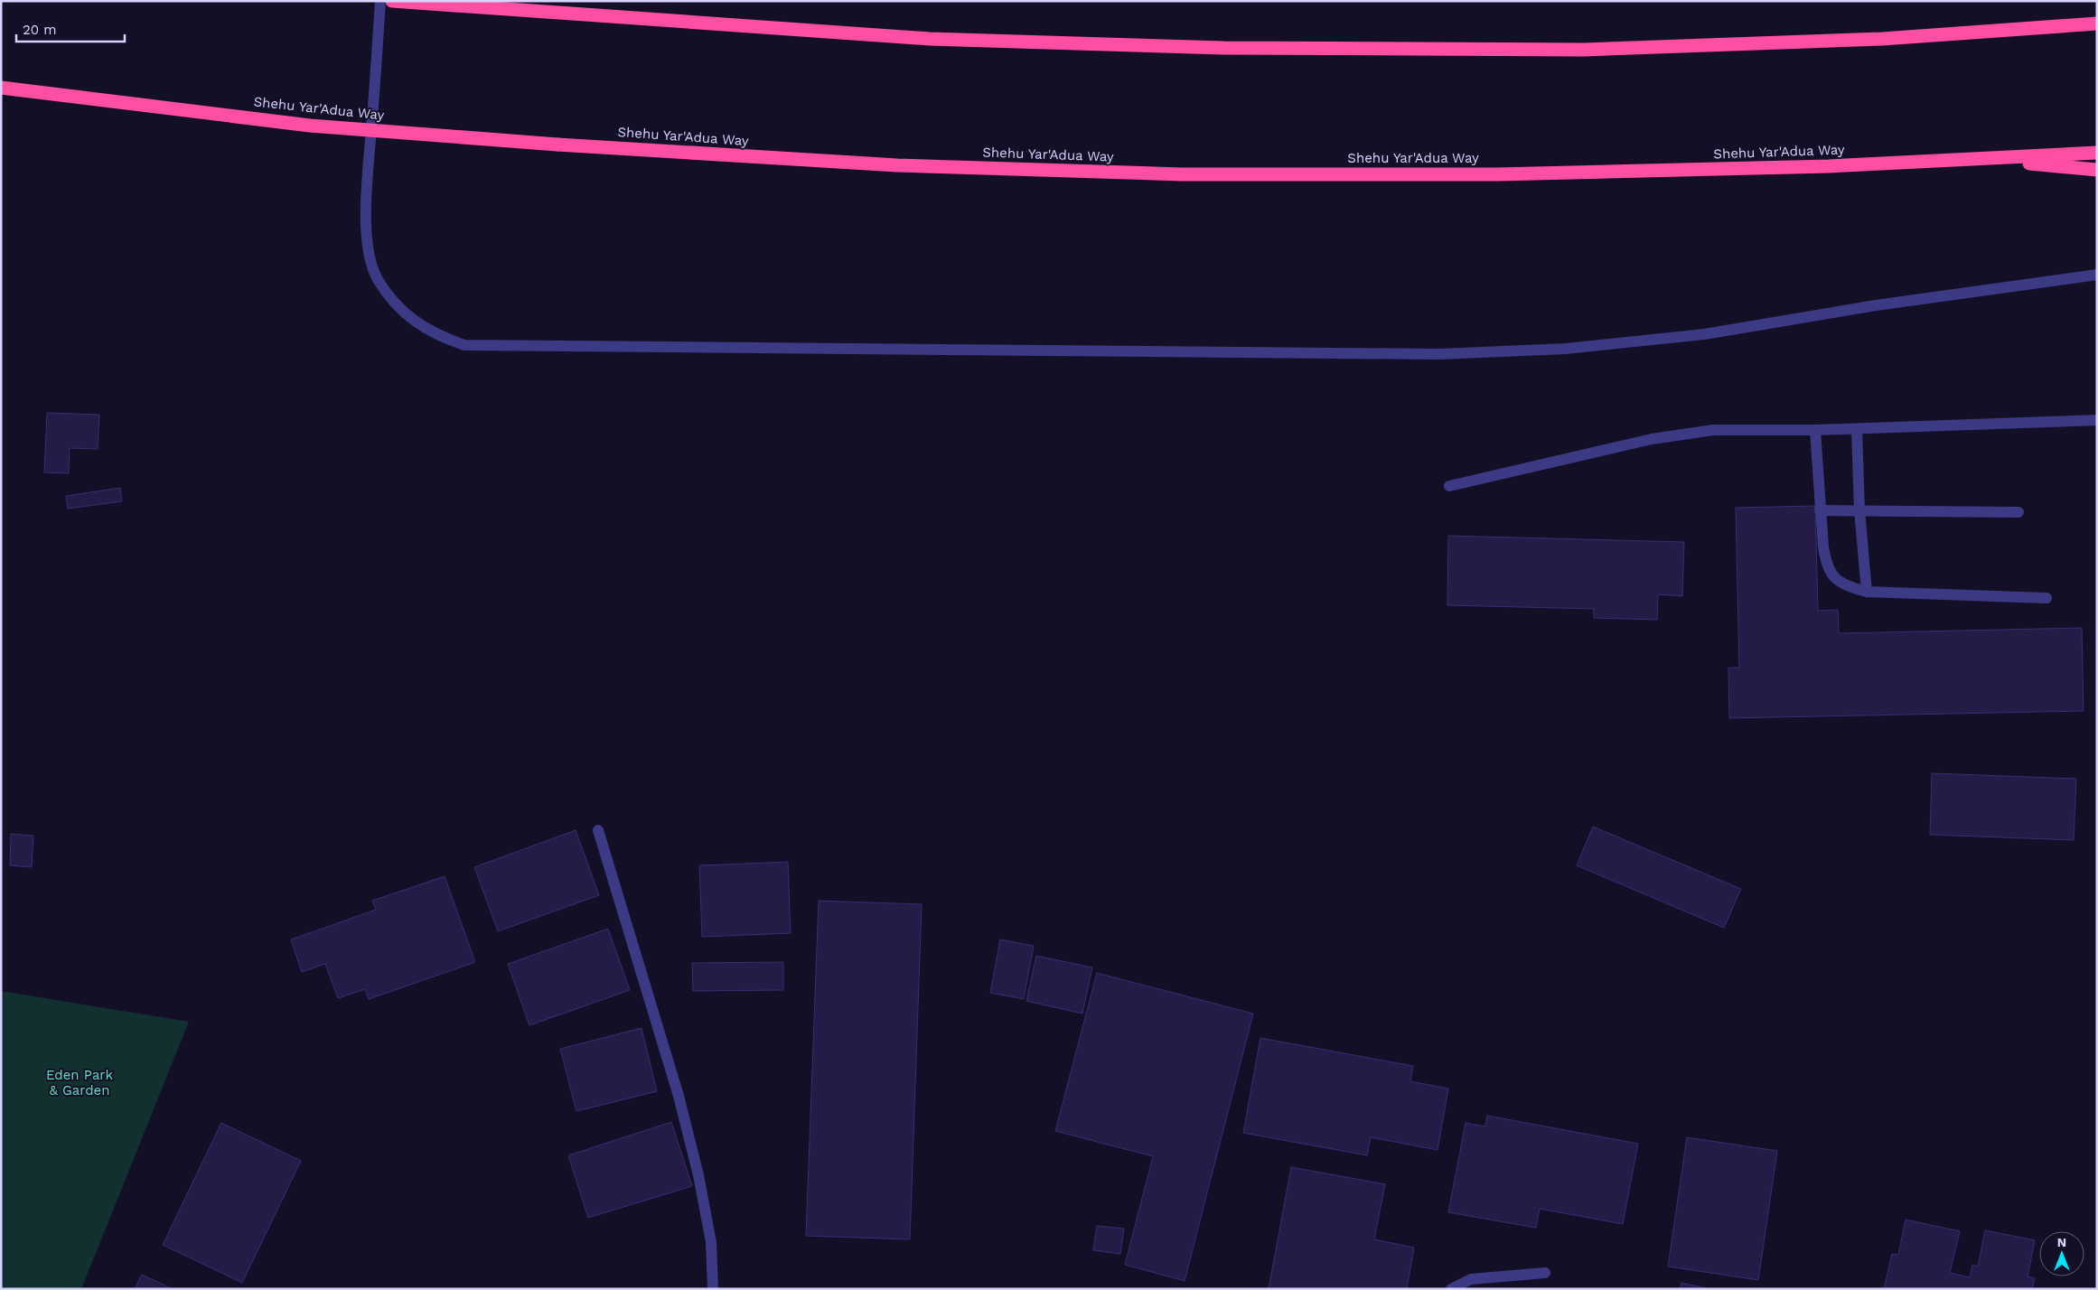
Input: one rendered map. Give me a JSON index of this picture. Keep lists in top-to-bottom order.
{
  "streets": {
    "highway": ["Shehu Yar'Adua Way"]
  },
  "parks": ["Eden Park & Garden"],
  "scale_bar": "20 m",
  "north": "top"
}
